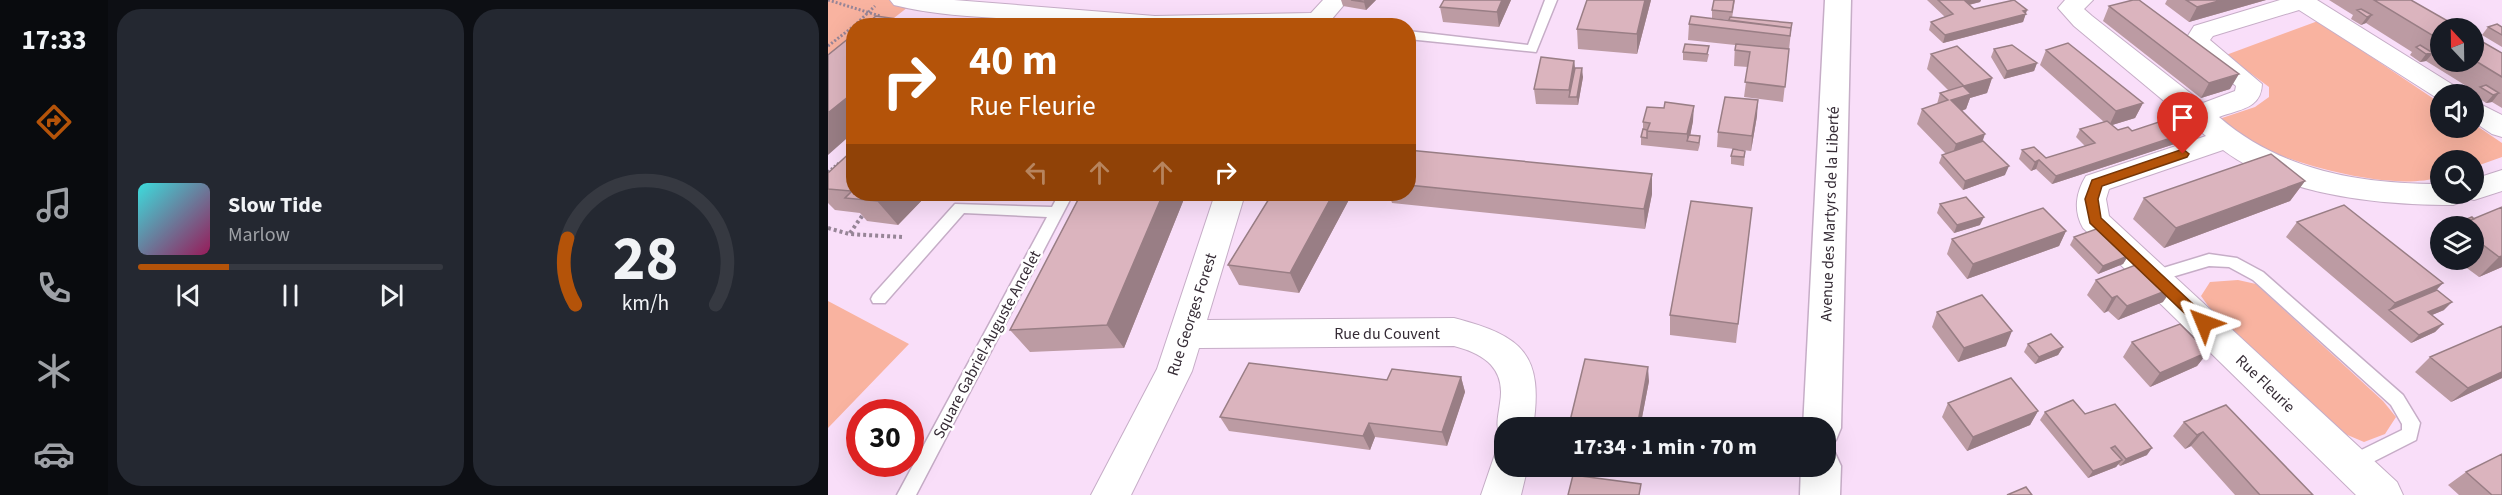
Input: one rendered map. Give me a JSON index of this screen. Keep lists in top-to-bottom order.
{
  "streets": {
    "street": [
      "Avenue des Martyrs de la Liberté",
      "Rue Georges Forest",
      "Rue du Couvent",
      "Rue Fleurie"
    ],
    "lane": ["Square Gabriel-Auguste Ancelet"]
  },
  "crossings": [
    ["Rue Georges Forest", "Rue du Couvent"]
  ],
  "north": "top",
  "page": {
    "tabs": "17:33",
    "turn": ["40 m", "Rue Fleurie"],
    "song": ["Slow Tide", "Marlow"],
    "limit": "30",
    "trip": "17:34 · 1 min · 70 m",
    "gauge": ["28", "km/h"]
  }
}
